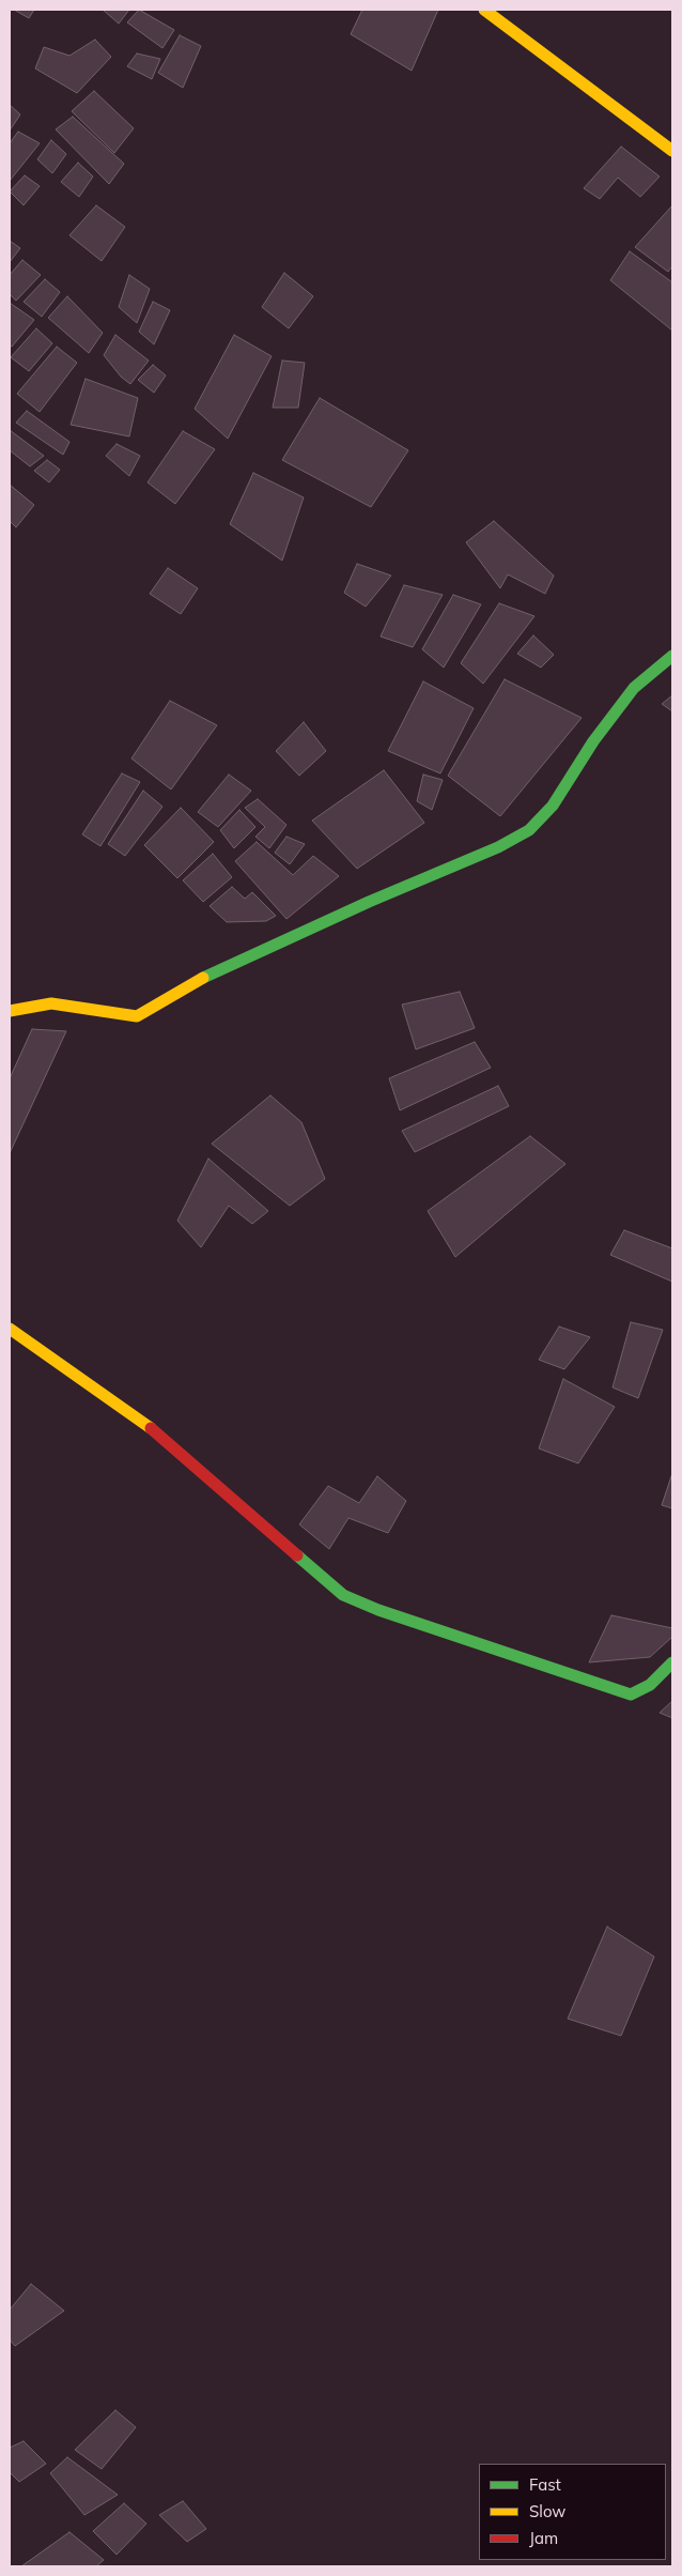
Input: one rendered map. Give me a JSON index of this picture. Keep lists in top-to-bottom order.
{
  "legend": ["Fast", "Slow", "Jam"]
}
